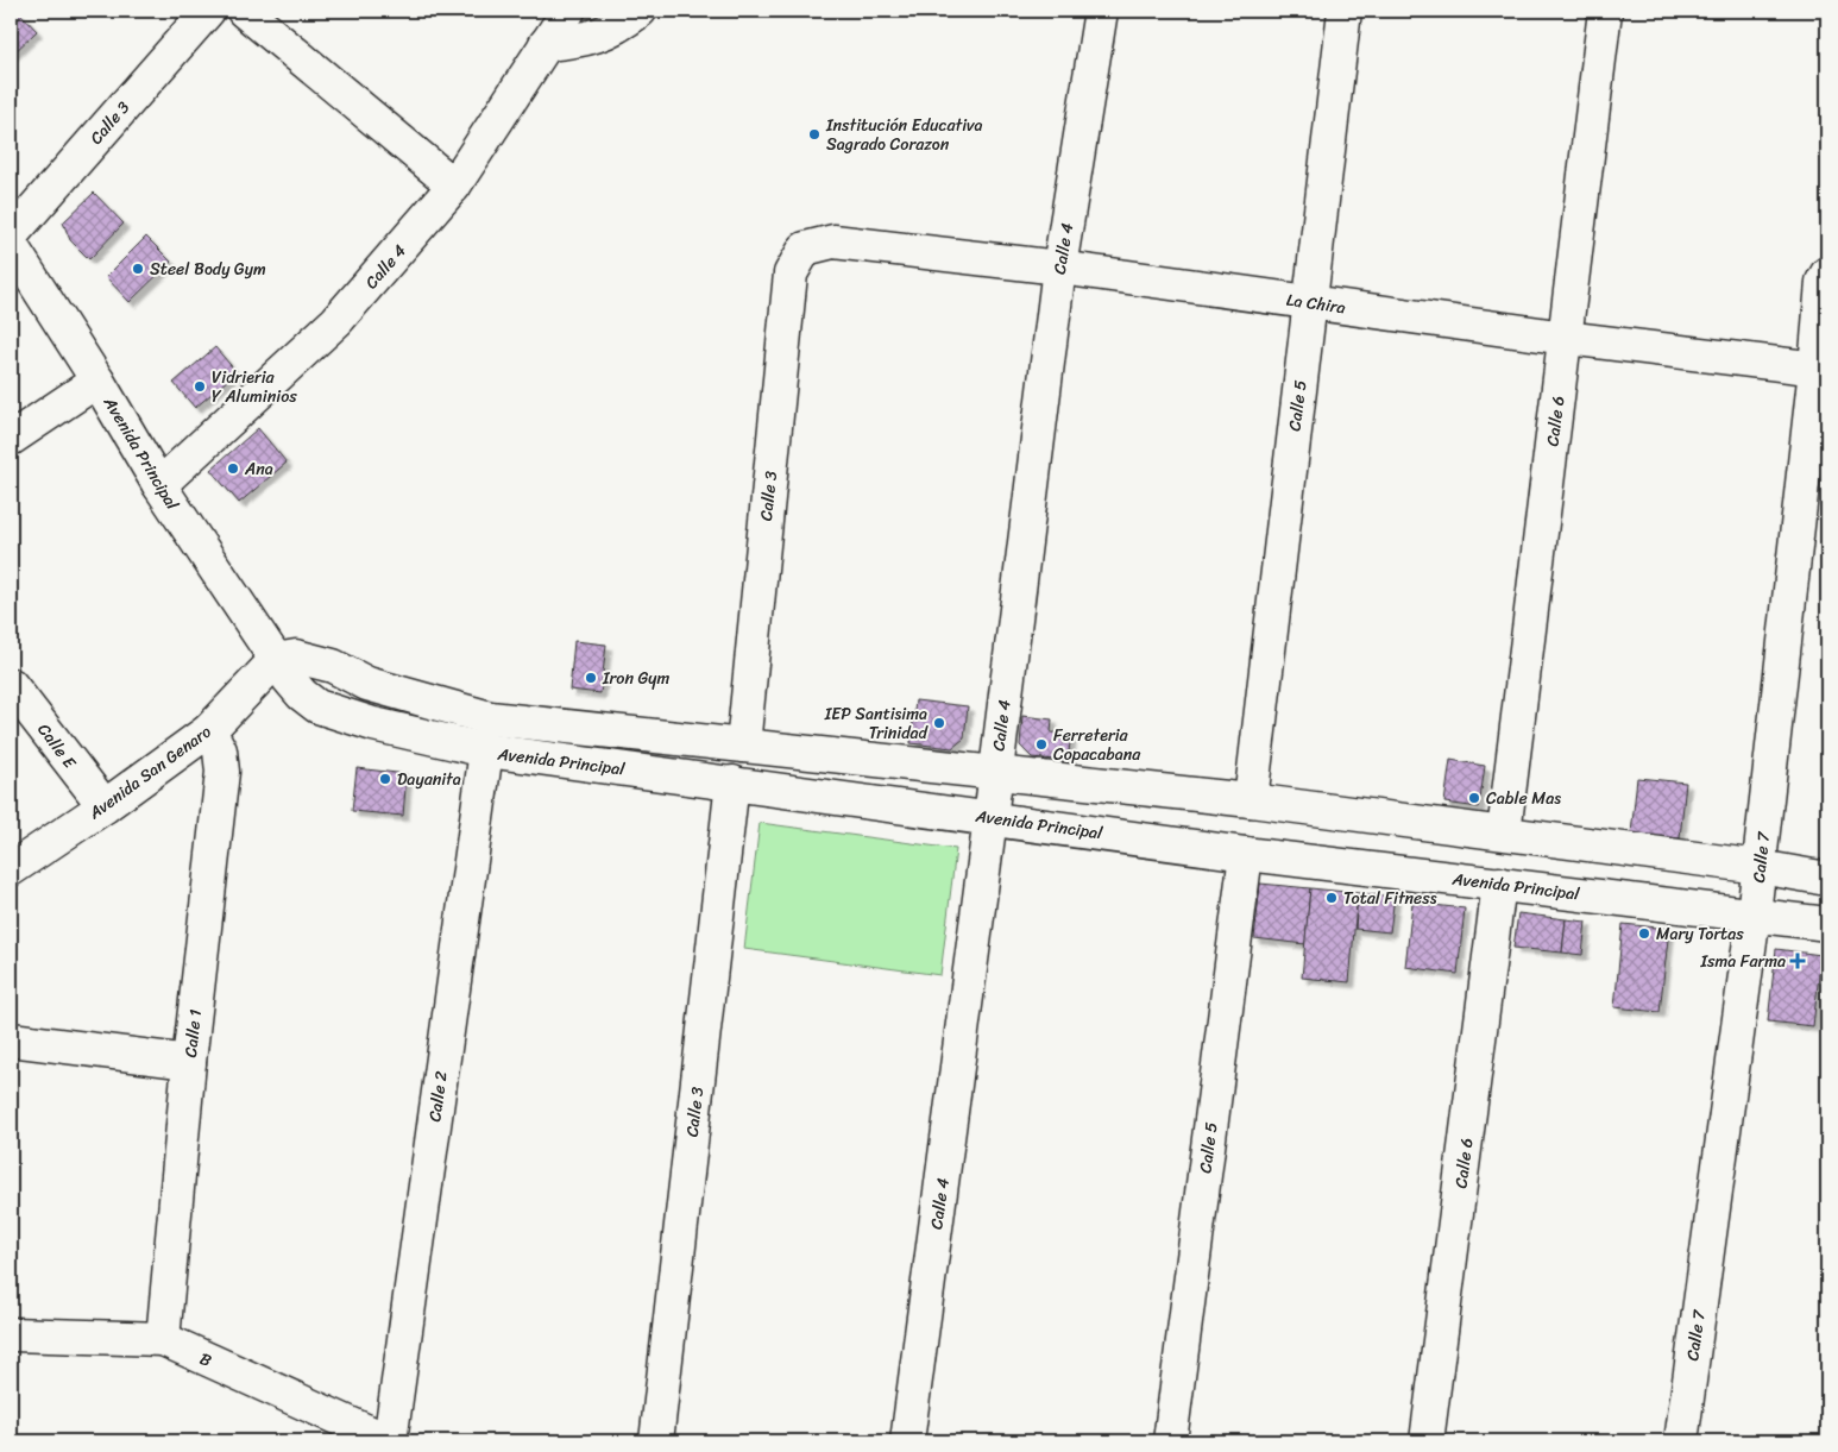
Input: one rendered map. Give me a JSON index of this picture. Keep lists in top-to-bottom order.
{
  "streets": {
    "street": [
      "Calle 3",
      "Calle 4",
      "La Chira",
      "Calle 5",
      "Calle 6",
      "Avenida Principal",
      "Calle E",
      "Avenida San Genaro",
      "Calle 7",
      "Calle 1",
      "Calle 2",
      "B"
    ]
  },
  "crossings": [
    ["Calle 3", "La Chira"],
    ["Calle 3", "Avenida Principal"],
    ["Calle 4", "La Chira"],
    ["Calle 4", "Avenida Principal"],
    ["La Chira", "Calle 5"],
    ["La Chira", "Calle 6"],
    ["La Chira", "Calle 7"],
    ["Calle 5", "Avenida Principal"],
    ["Calle 6", "Avenida Principal"],
    ["Avenida Principal", "Avenida San Genaro"],
    ["Avenida Principal", "Calle 7"],
    ["Avenida Principal", "Calle 2"],
    ["Calle E", "Avenida San Genaro"],
    ["Avenida San Genaro", "Calle 1"],
    ["Calle 1", "B"],
    ["Calle 2", "B"]
  ],
  "places": {
    "other": [
      "Institución Educativa Sagrado Corazon",
      "Steel Body Gym",
      "Vidrieria Y Aluminios",
      "Ana",
      "Iron Gym",
      "IEP Santisima Trinidad",
      "Ferreteria Copacabana",
      "Dayanita",
      "Cable Mas",
      "Total Fitness",
      "Mary Tortas"
    ],
    "health": ["Isma Farma"]
  }
}
